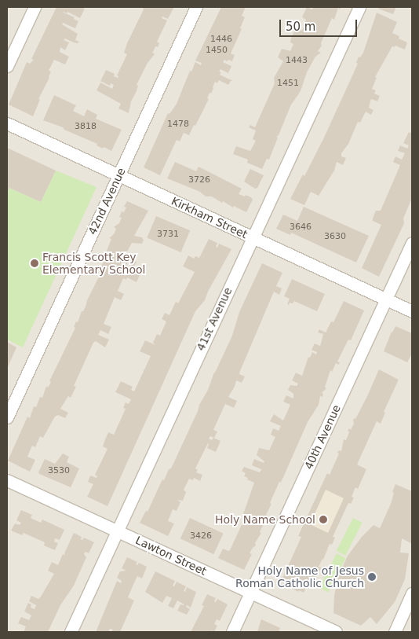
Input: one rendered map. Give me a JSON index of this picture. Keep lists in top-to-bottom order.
{
  "streets": {
    "street": [
      "42nd Avenue",
      "Kirkham Street",
      "41st Avenue",
      "40th Avenue",
      "Lawton Street"
    ]
  },
  "crossings": [
    ["42nd Avenue", "Kirkham Street"],
    ["Kirkham Street", "41st Avenue"],
    ["Kirkham Street", "40th Avenue"],
    ["41st Avenue", "Lawton Street"],
    ["40th Avenue", "Lawton Street"]
  ],
  "places": ["Francis Scott Key Elementary School", "Holy Name School", "Holy Name of Jesus Roman Catholic Church"],
  "house_numbers": [
    "1446",
    "1450",
    "1443",
    "1451",
    "1478",
    "3818",
    "3726",
    "3646",
    "3731",
    "3630",
    "3530",
    "3426"
  ],
  "scale_bar": "50 m"
}
